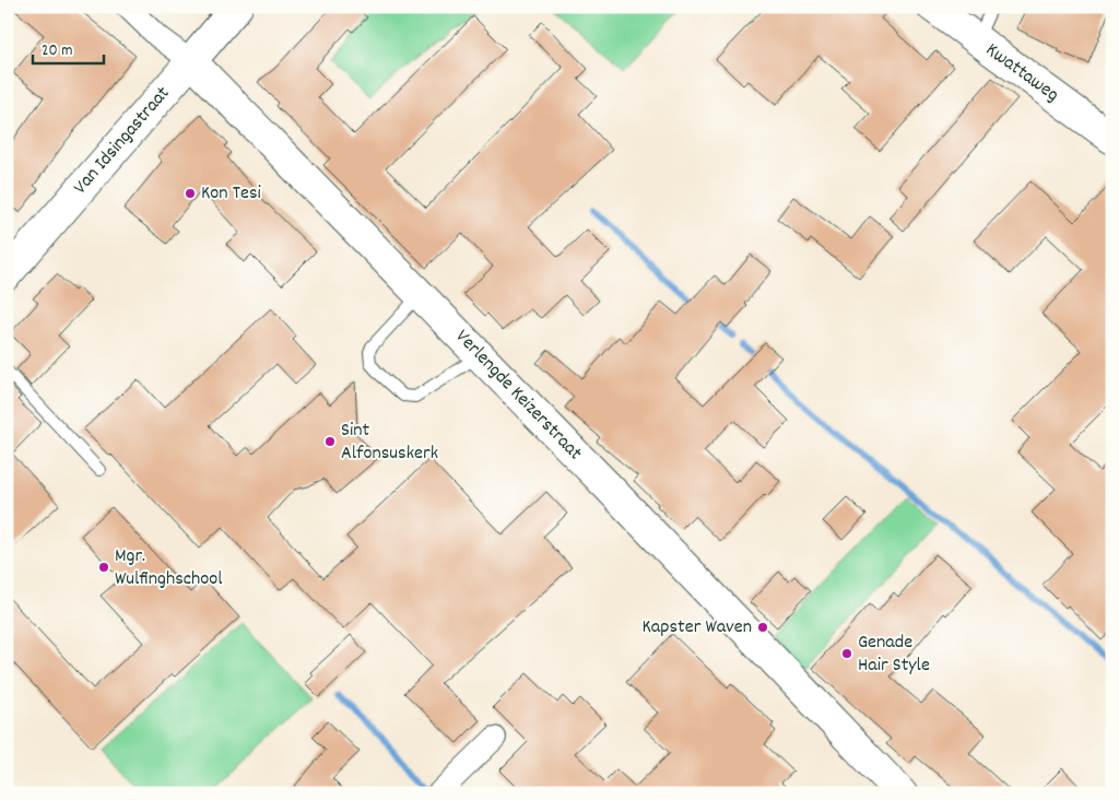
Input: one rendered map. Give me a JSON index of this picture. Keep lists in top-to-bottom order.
{
  "streets": {
    "main road": ["Kwattaweg", "Van Idsingastraat", "Verlengde Keizerstraat"]
  },
  "crossings": [
    ["Van Idsingastraat", "Verlengde Keizerstraat"]
  ],
  "places": [
    "Kon Tesi",
    "Sint Alfonsuskerk",
    "Mgr. Wulfinghschool",
    "Kapster Waven",
    "Genade Hair Style"
  ],
  "scale_bar": "20 m"
}
